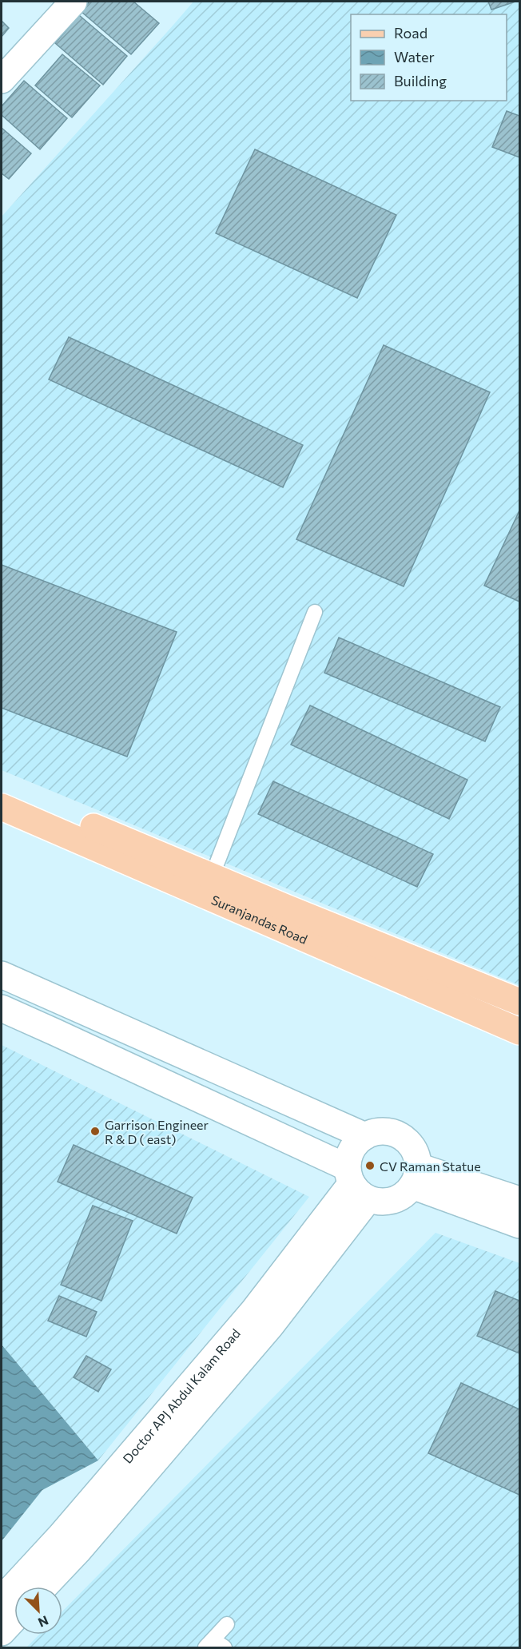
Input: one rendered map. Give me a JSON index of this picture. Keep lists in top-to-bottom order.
{
  "streets": {
    "main road": ["Suranjandas Road"],
    "street": ["Doctor APJ Abdul Kalam Road"]
  },
  "places": ["Garrison Engineer R & D ( east)", "CV Raman Statue"],
  "legend": ["Road", "Water", "Building"],
  "north": "bottom right"
}
